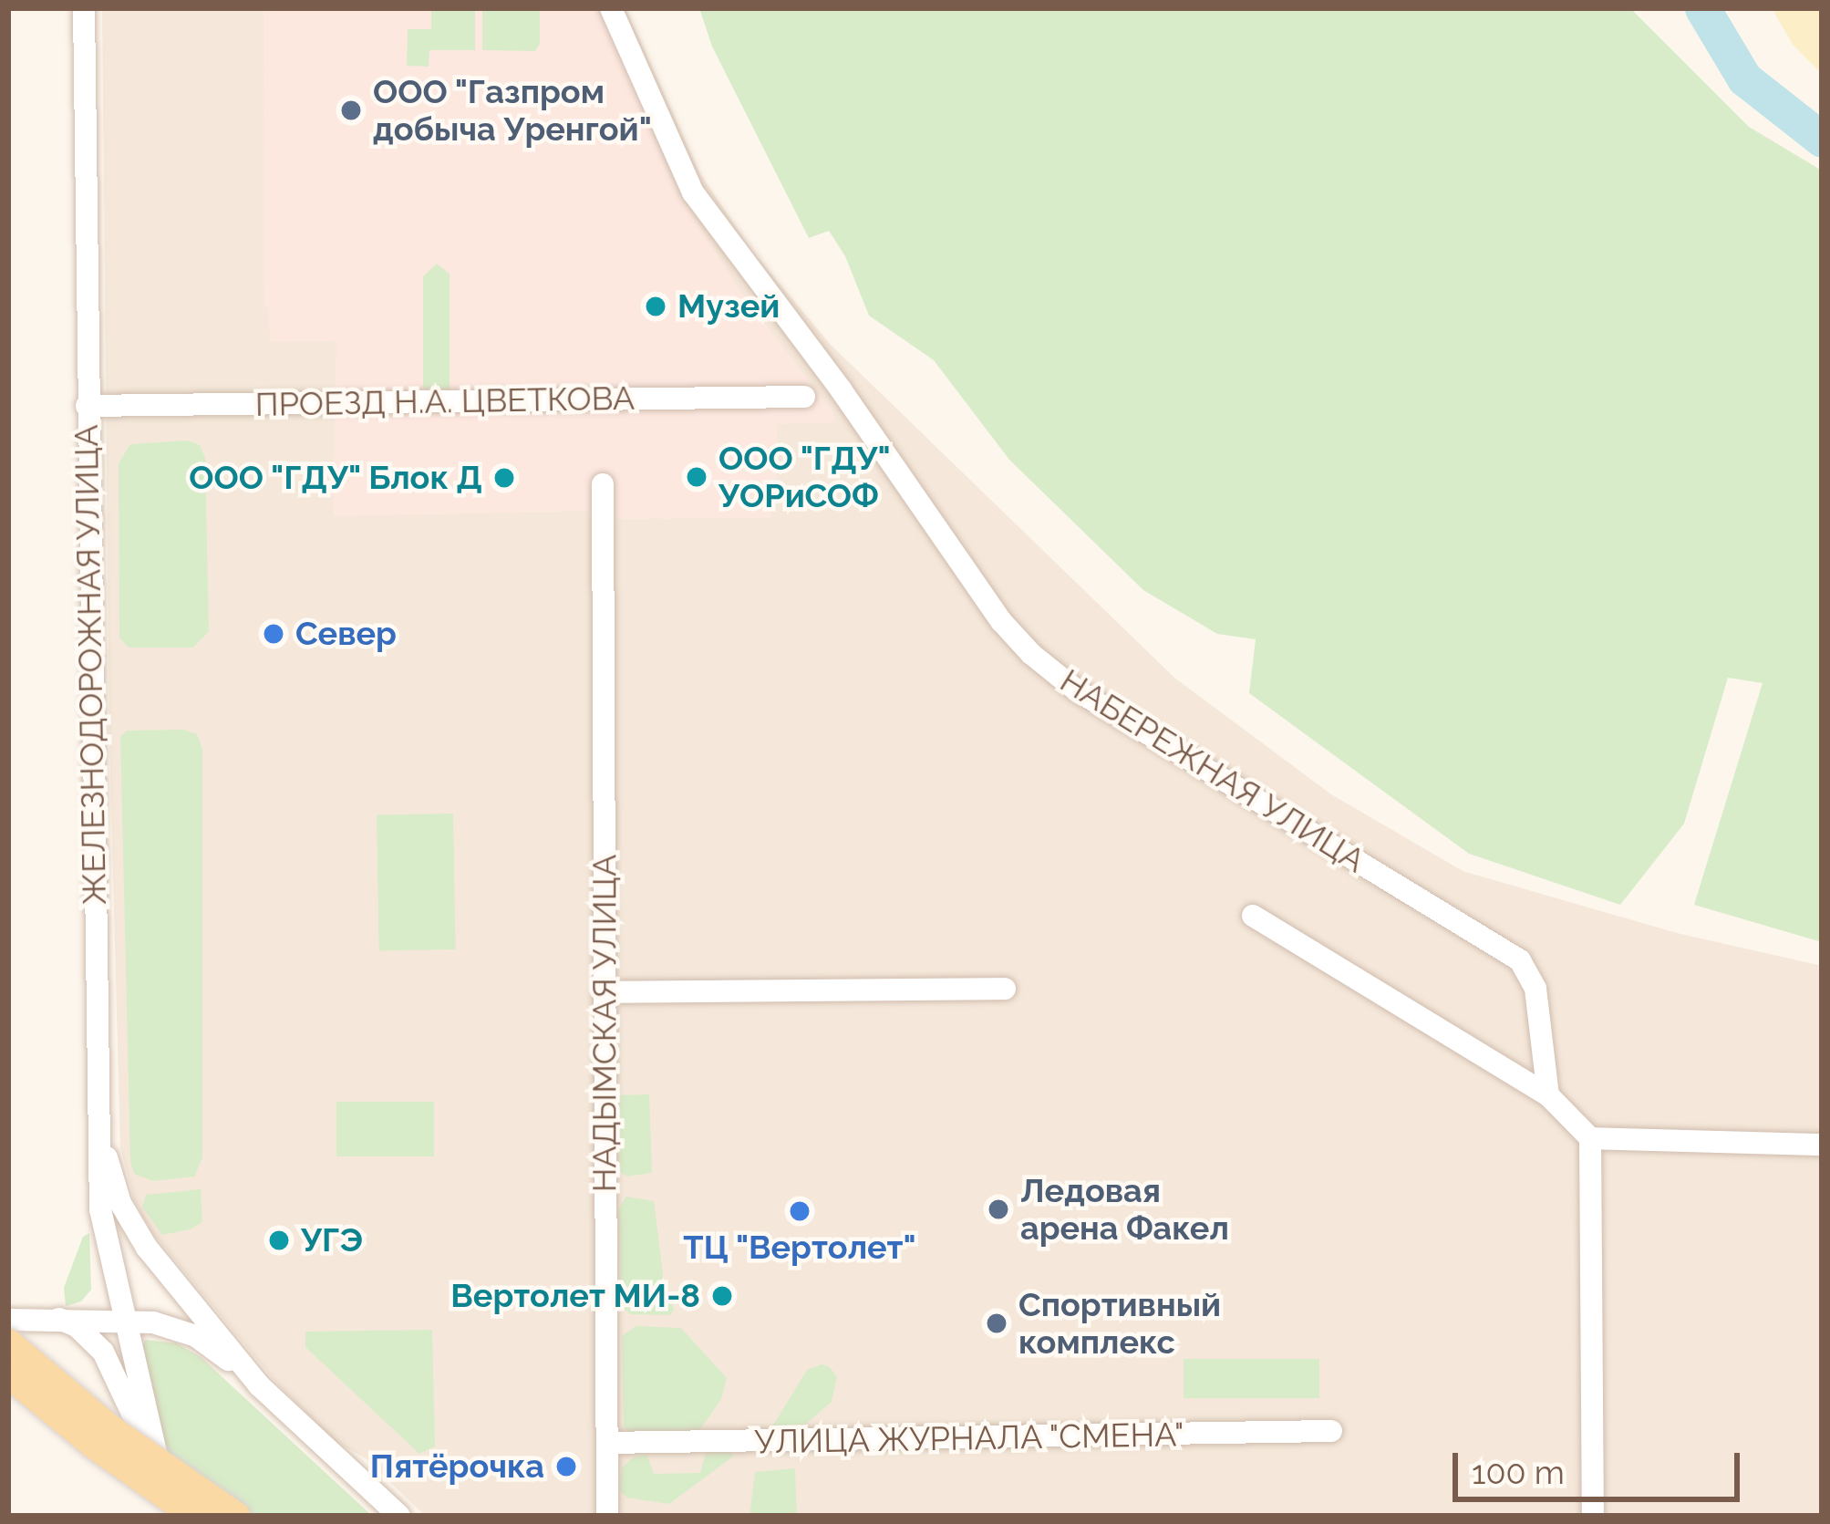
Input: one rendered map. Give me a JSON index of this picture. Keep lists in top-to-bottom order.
{
  "streets": {
    "street": [
      "ПРОЕЗД Н.А. ЦВЕТКОВА",
      "ЖЕЛЕЗНОДОРОЖНАЯ УЛИЦА",
      "НАБЕРЕЖНАЯ УЛИЦА",
      "НАДЫМСКАЯ УЛИЦА",
      "УЛИЦА ЖУРНАЛА \"СМЕНА\""
    ]
  },
  "crossings": [
    ["ПРОЕЗД Н.А. ЦВЕТКОВА", "ЖЕЛЕЗНОДОРОЖНАЯ УЛИЦА"],
    ["НАДЫМСКАЯ УЛИЦА", "УЛИЦА ЖУРНАЛА \"СМЕНА\""]
  ],
  "places": [
    "ООО \"Газпром добыча Уренгой\"",
    "Музей",
    "ООО \"ГДУ\" УОРиСОФ",
    "ООО \"ГДУ\" Блок Д",
    "Север",
    "Ледовая арена Факел",
    "ТЦ \"Вертолет\"",
    "УГЭ",
    "Вертолет МИ-8",
    "Спортивный комплекс",
    "Пятёрочка"
  ],
  "scale_bar": "100 m"
}
